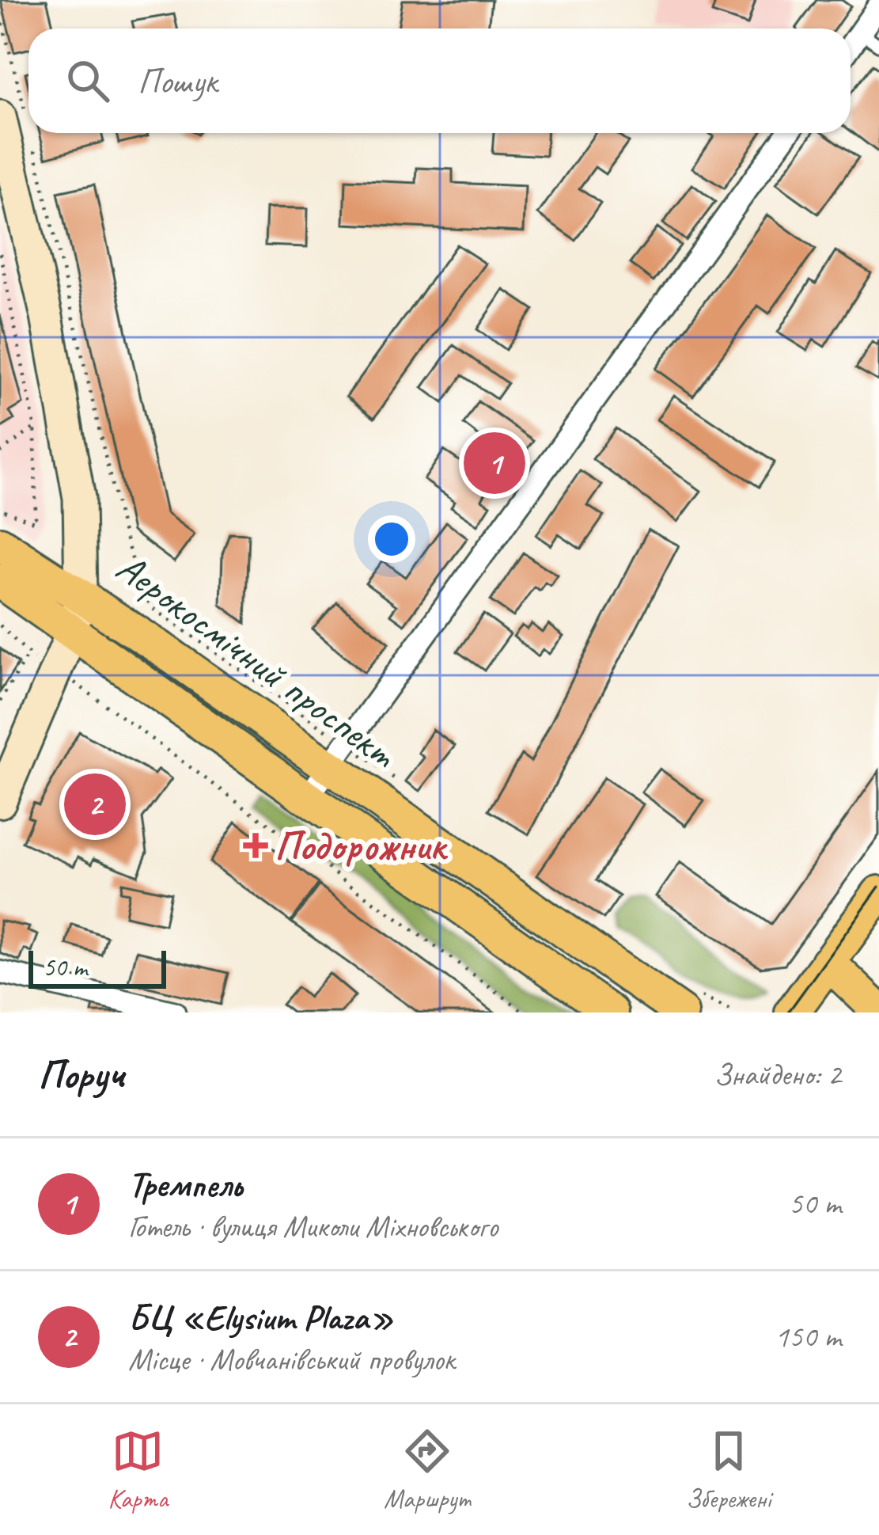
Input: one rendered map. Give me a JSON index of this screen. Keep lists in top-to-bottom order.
{
  "streets": {
    "main road": ["Аерокосмічний проспект"]
  },
  "places": {
    "health": ["Подорожник"]
  },
  "scale_bar": "50 m",
  "page": {
    "search": "Пошук",
    "pins": ["1", "2"],
    "scale": "50 m",
    "heading": ["Поруч", "Знайдено: 2"],
    "list": [
      {
        "mark": "1",
        "name": "Тремпель",
        "note": "Готель · вулиця Миколи Міхновського",
        "value": "50 m"
      },
      {
        "mark": "2",
        "name": "БЦ «Elysium Plaza»",
        "note": "Місце · Мовчанівський провулок",
        "value": "150 m"
      }
    ],
    "nav": ["Карта", "Маршрут", "Збережені"]
  }
}
